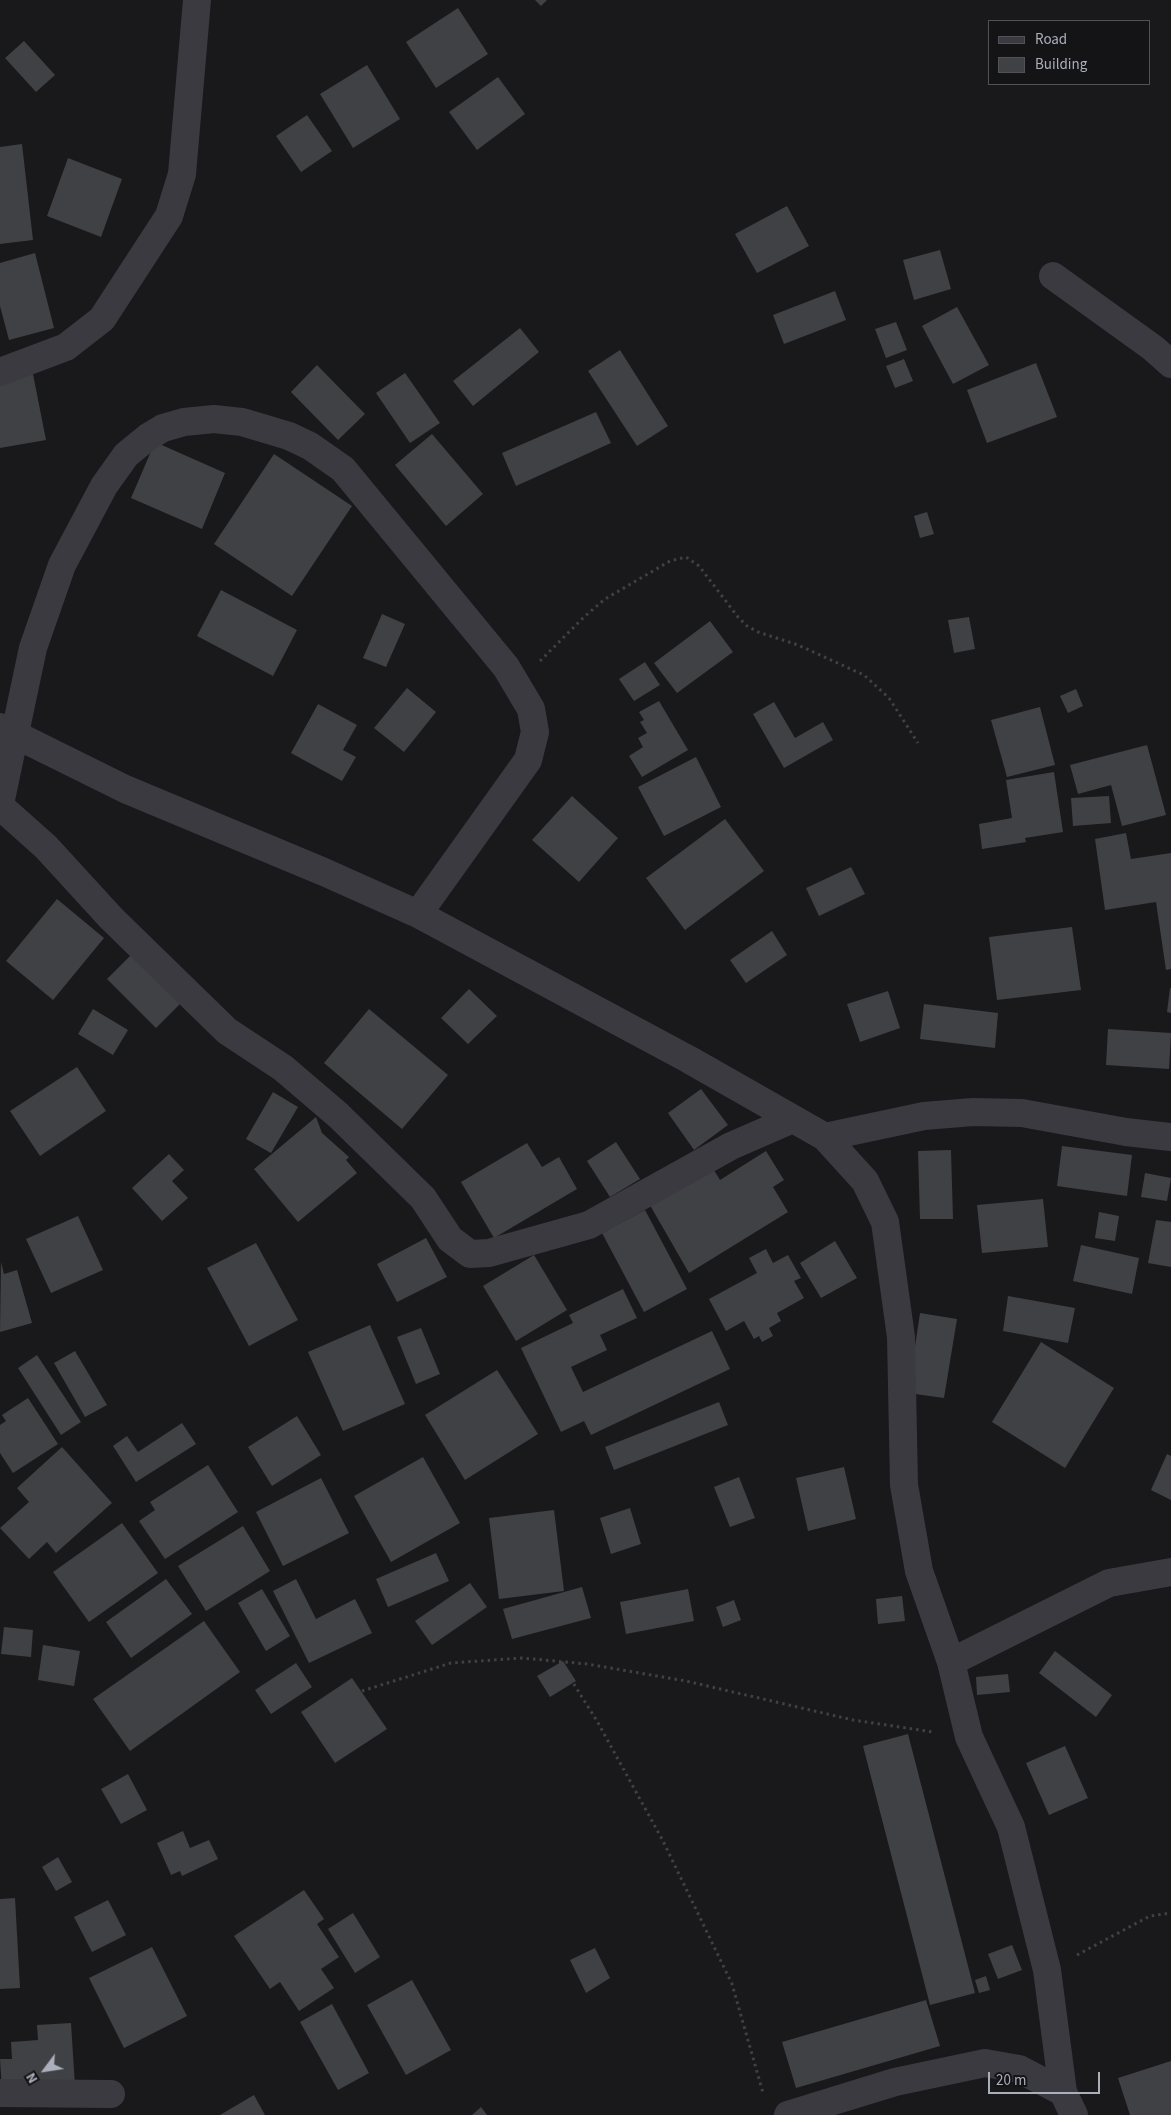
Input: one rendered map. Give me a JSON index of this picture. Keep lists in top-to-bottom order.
{
  "legend": ["Road", "Building"],
  "scale_bar": "20 m",
  "north": "bottom left"
}
